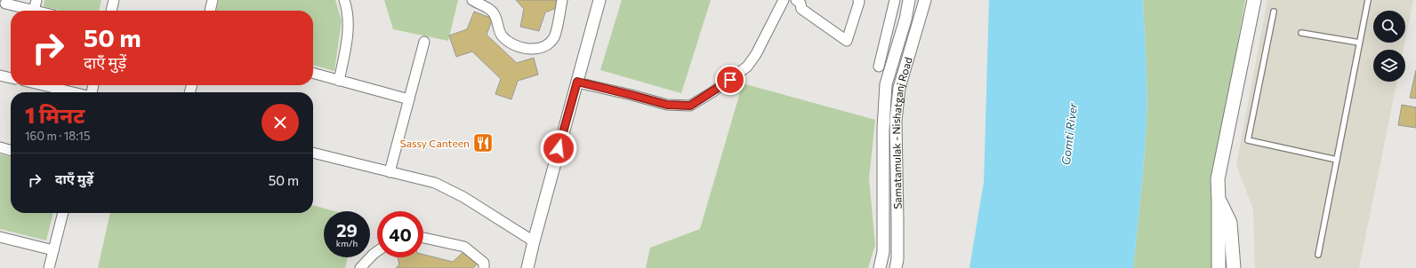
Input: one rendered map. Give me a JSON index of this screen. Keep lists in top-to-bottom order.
{
  "streets": {
    "street": ["Samatamulak - Nishatganj Road"]
  },
  "water": ["Gomti River"],
  "places": {
    "restaurant": ["Sassy Canteen"]
  },
  "page": {
    "turn": ["50 m", "दाएँ मुड़ें"],
    "heading": ["1 मिनट", "160 m · 18:15"],
    "list": [
      {
        "name": "दाएँ मुड़ें",
        "value": "50 m"
      }
    ],
    "speed": "29 km/h",
    "limit": "40"
  }
}
